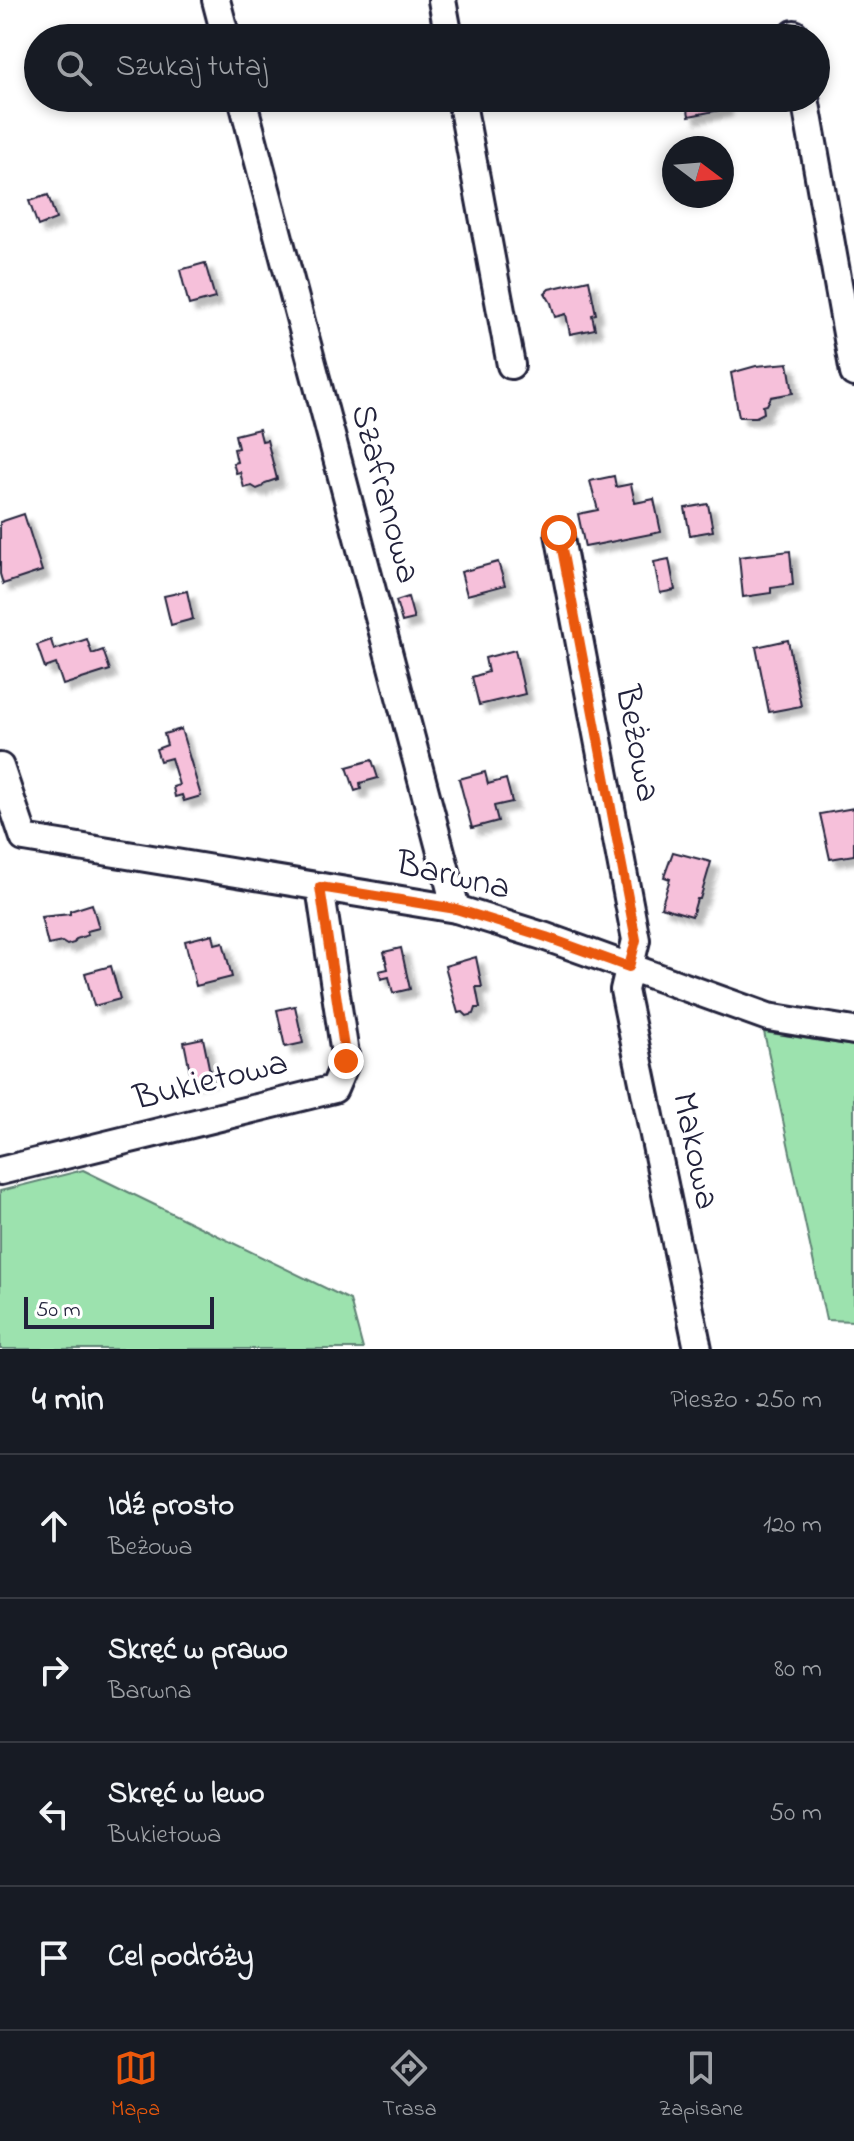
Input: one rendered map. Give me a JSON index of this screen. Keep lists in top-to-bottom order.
{
  "streets": {
    "street": [
      "Szafranowa",
      "Beżowa",
      "Barwna",
      "Bukietowa",
      "Makowa"
    ]
  },
  "crossings": [
    ["Szafranowa", "Barwna"],
    ["Beżowa", "Barwna"],
    ["Beżowa", "Makowa"],
    ["Barwna", "Bukietowa"],
    ["Barwna", "Makowa"]
  ],
  "scale_bar": "50 m",
  "north": "right",
  "page": {
    "search": "Szukaj tutaj",
    "scale": "50 m",
    "heading": ["4 min", "Pieszo · 250 m"],
    "list": [
      ["Idź prosto", "Beżowa", "120 m"],
      ["Skręć w prawo", "Barwna", "80 m"],
      ["Skręć w lewo", "Bukietowa", "50 m"],
      "Cel podróży"
    ],
    "nav": ["Mapa", "Trasa", "Zapisane"]
  }
}
